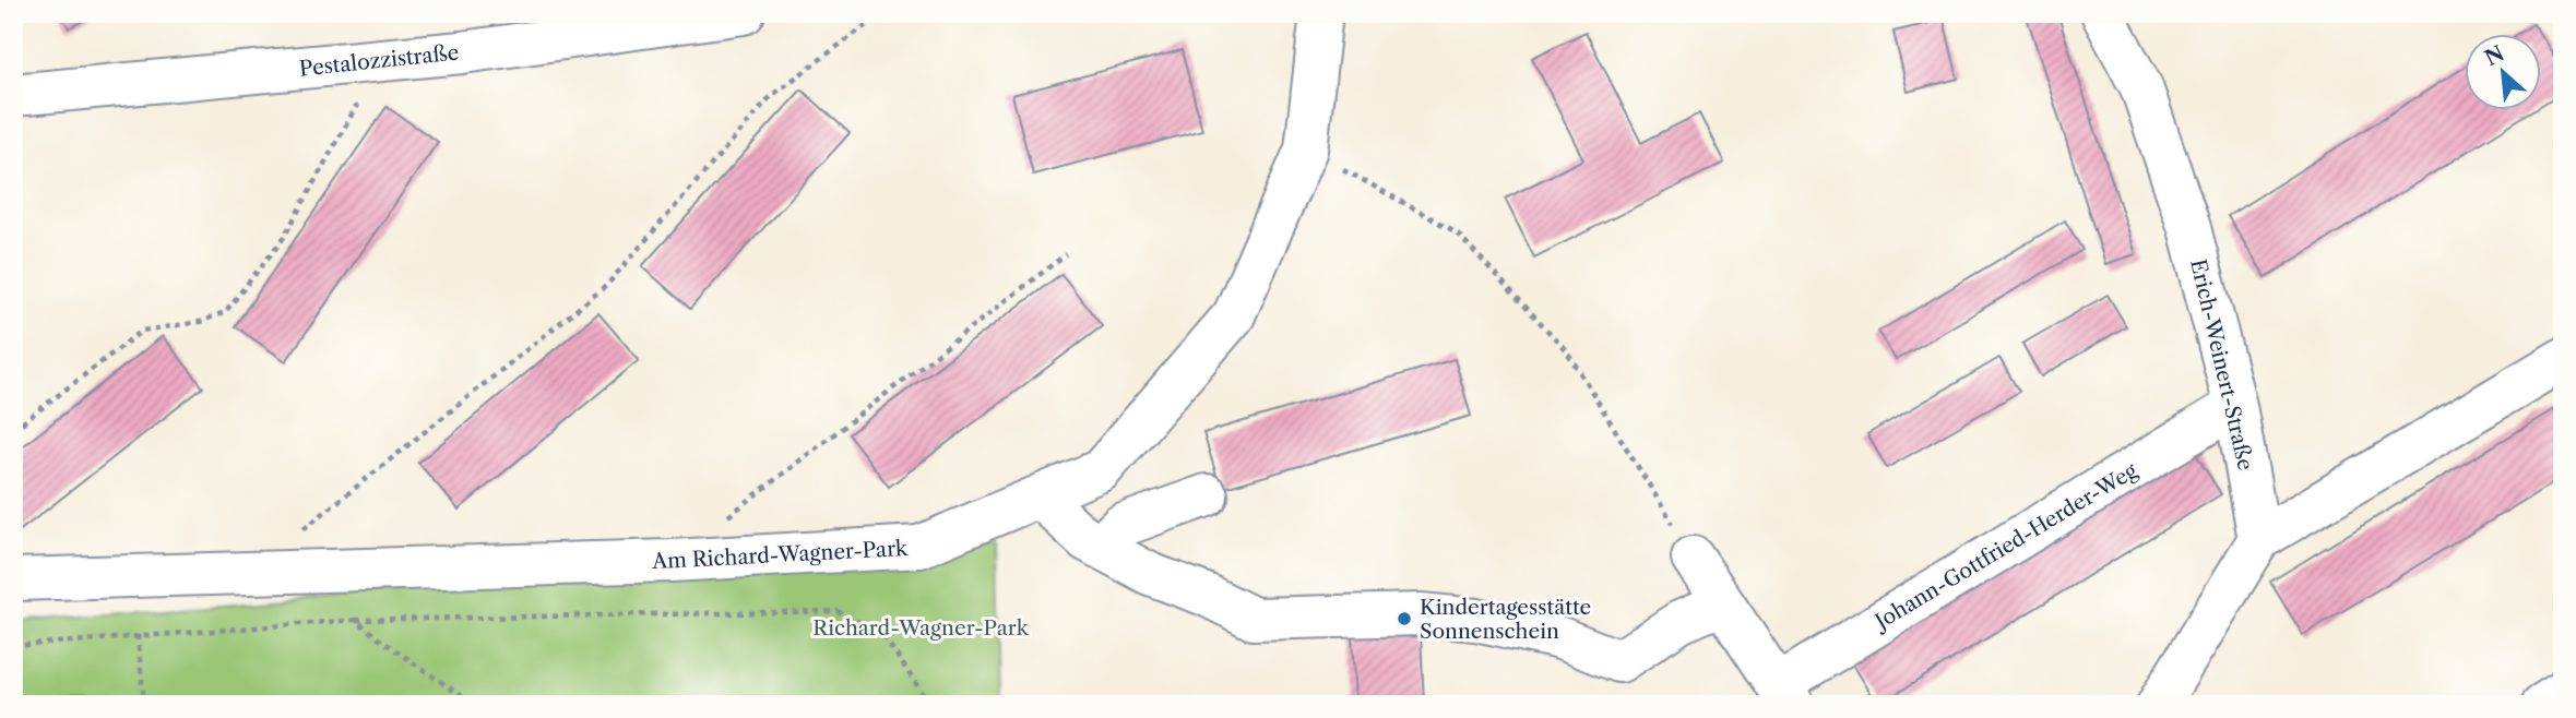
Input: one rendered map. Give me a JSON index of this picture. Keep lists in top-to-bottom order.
{
  "streets": {
    "street": [
      "Pestalozzistraße",
      "Erich-Weinert-Straße",
      "Johann-Gottfried-Herder-Weg",
      "Am Richard-Wagner-Park"
    ]
  },
  "crossings": [
    ["Erich-Weinert-Straße", "Johann-Gottfried-Herder-Weg"]
  ],
  "parks": ["Richard-Wagner-Park"],
  "places": ["Kindertagesstätte Sonnenschein"],
  "north": "top left"
}
